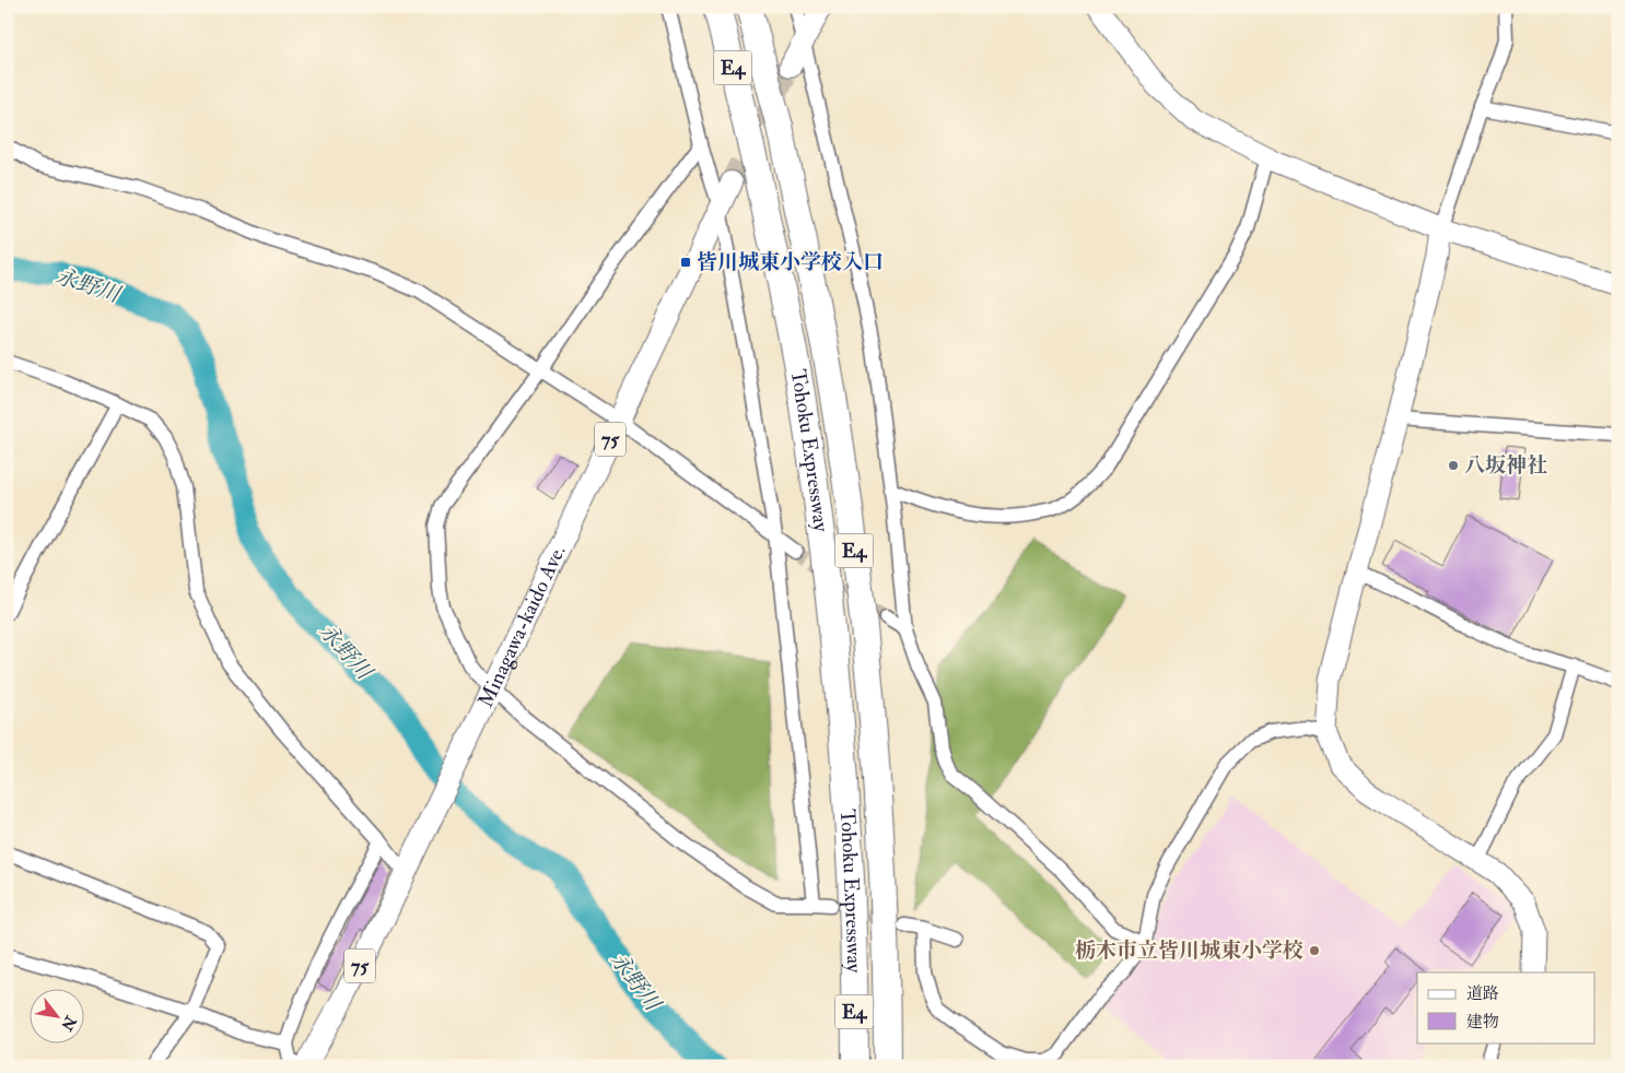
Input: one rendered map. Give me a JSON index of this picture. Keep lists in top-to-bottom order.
{
  "streets": {
    "highway": ["E4", "Tohoku Expressway"],
    "main road": ["75", "Minagawa-kaido Ave."]
  },
  "water": ["永野川"],
  "places": {
    "transit": ["皆川城東小学校入口"],
    "other": ["八坂神社", "栃木市立皆川城東小学校"]
  },
  "legend": ["道路", "建物"],
  "north": "bottom right"
}
